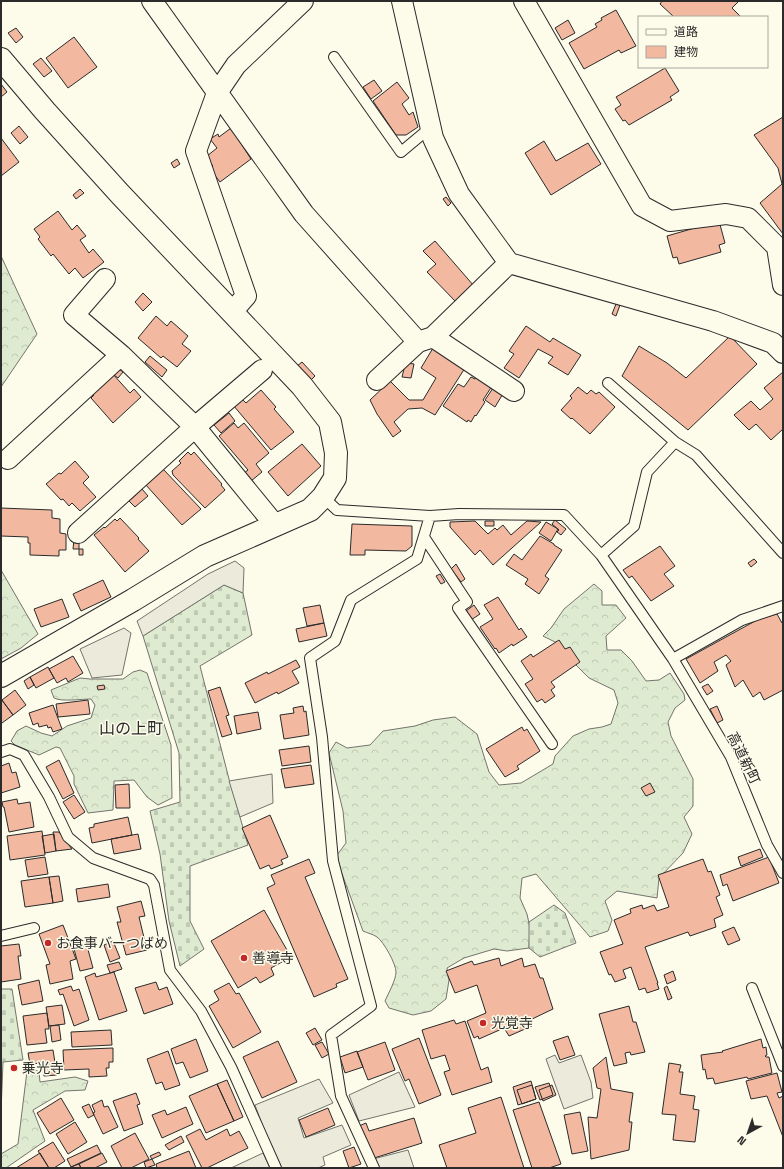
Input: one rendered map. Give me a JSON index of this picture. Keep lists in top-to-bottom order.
{
  "streets": {
    "lane": ["高道新町"]
  },
  "districts": ["山の上町"],
  "places": [
    "お食事バーつばめ",
    "善導寺",
    "光覚寺",
    "乗光寺"
  ],
  "legend": ["道路", "建物"],
  "north": "bottom left"
}
